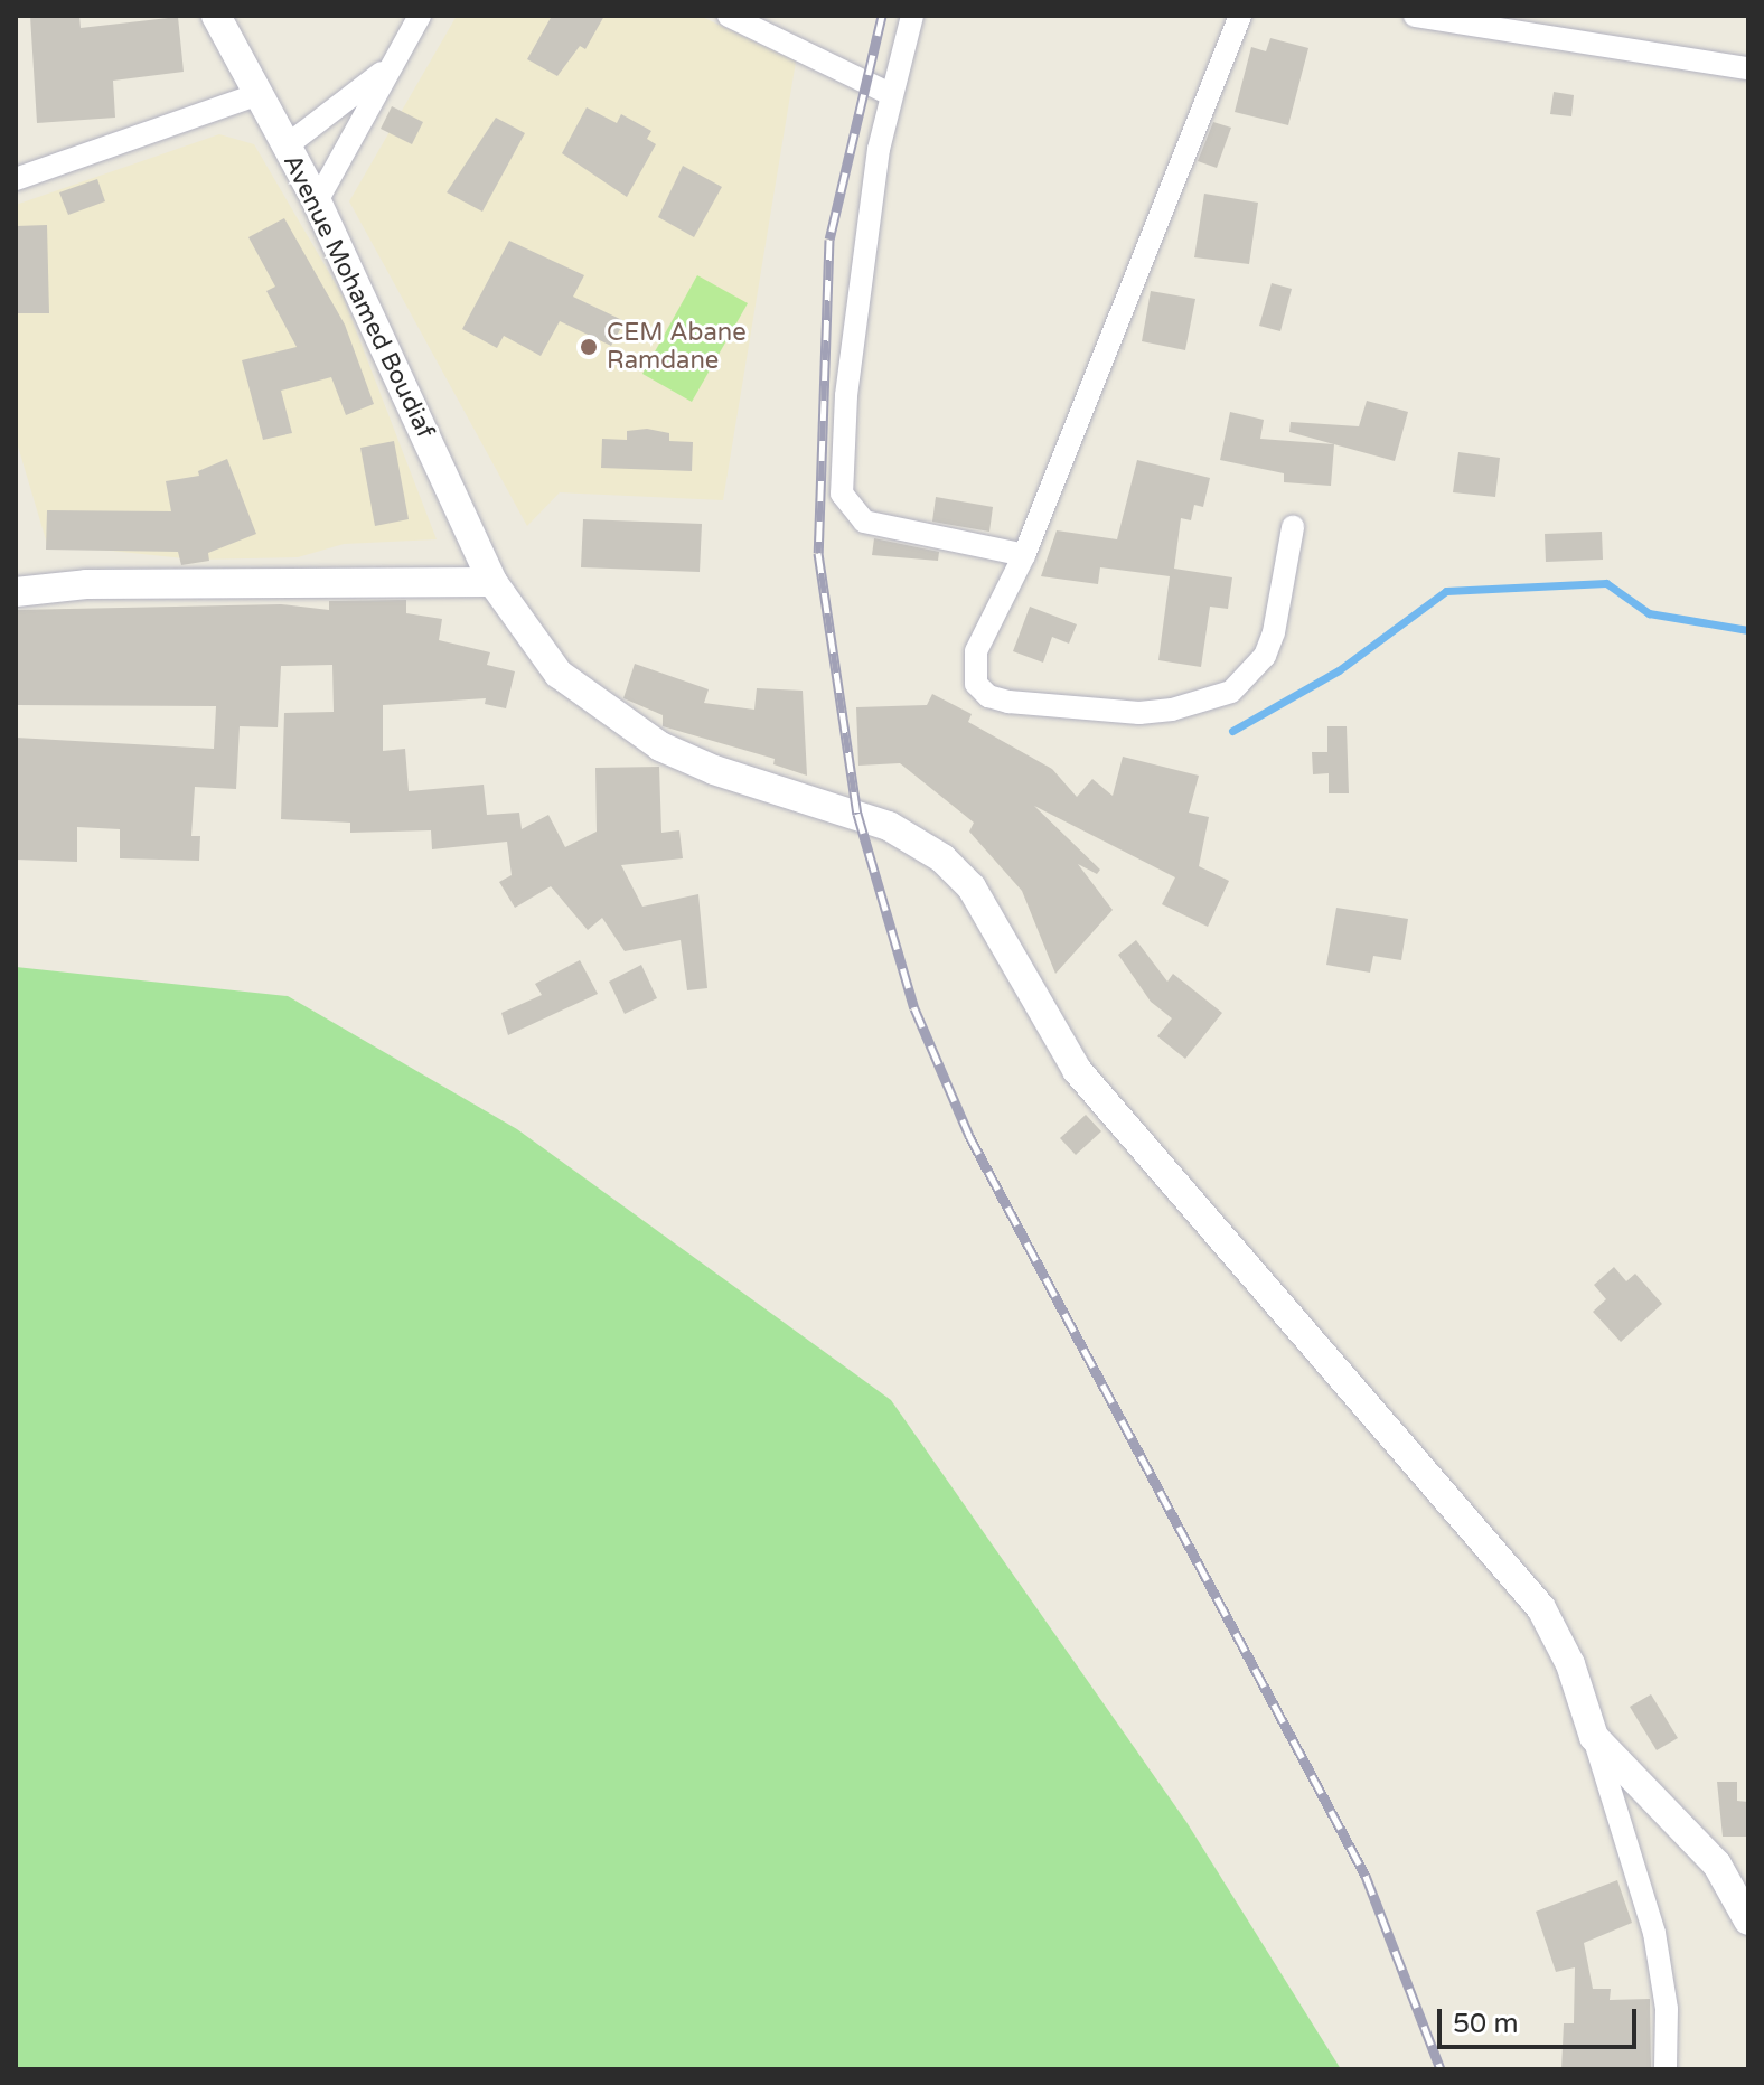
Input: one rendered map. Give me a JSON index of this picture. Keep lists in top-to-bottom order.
{
  "streets": {
    "street": ["Avenue Mohamed Boudiaf"]
  },
  "places": ["CEM Abane Ramdane"],
  "scale_bar": "50 m"
}
